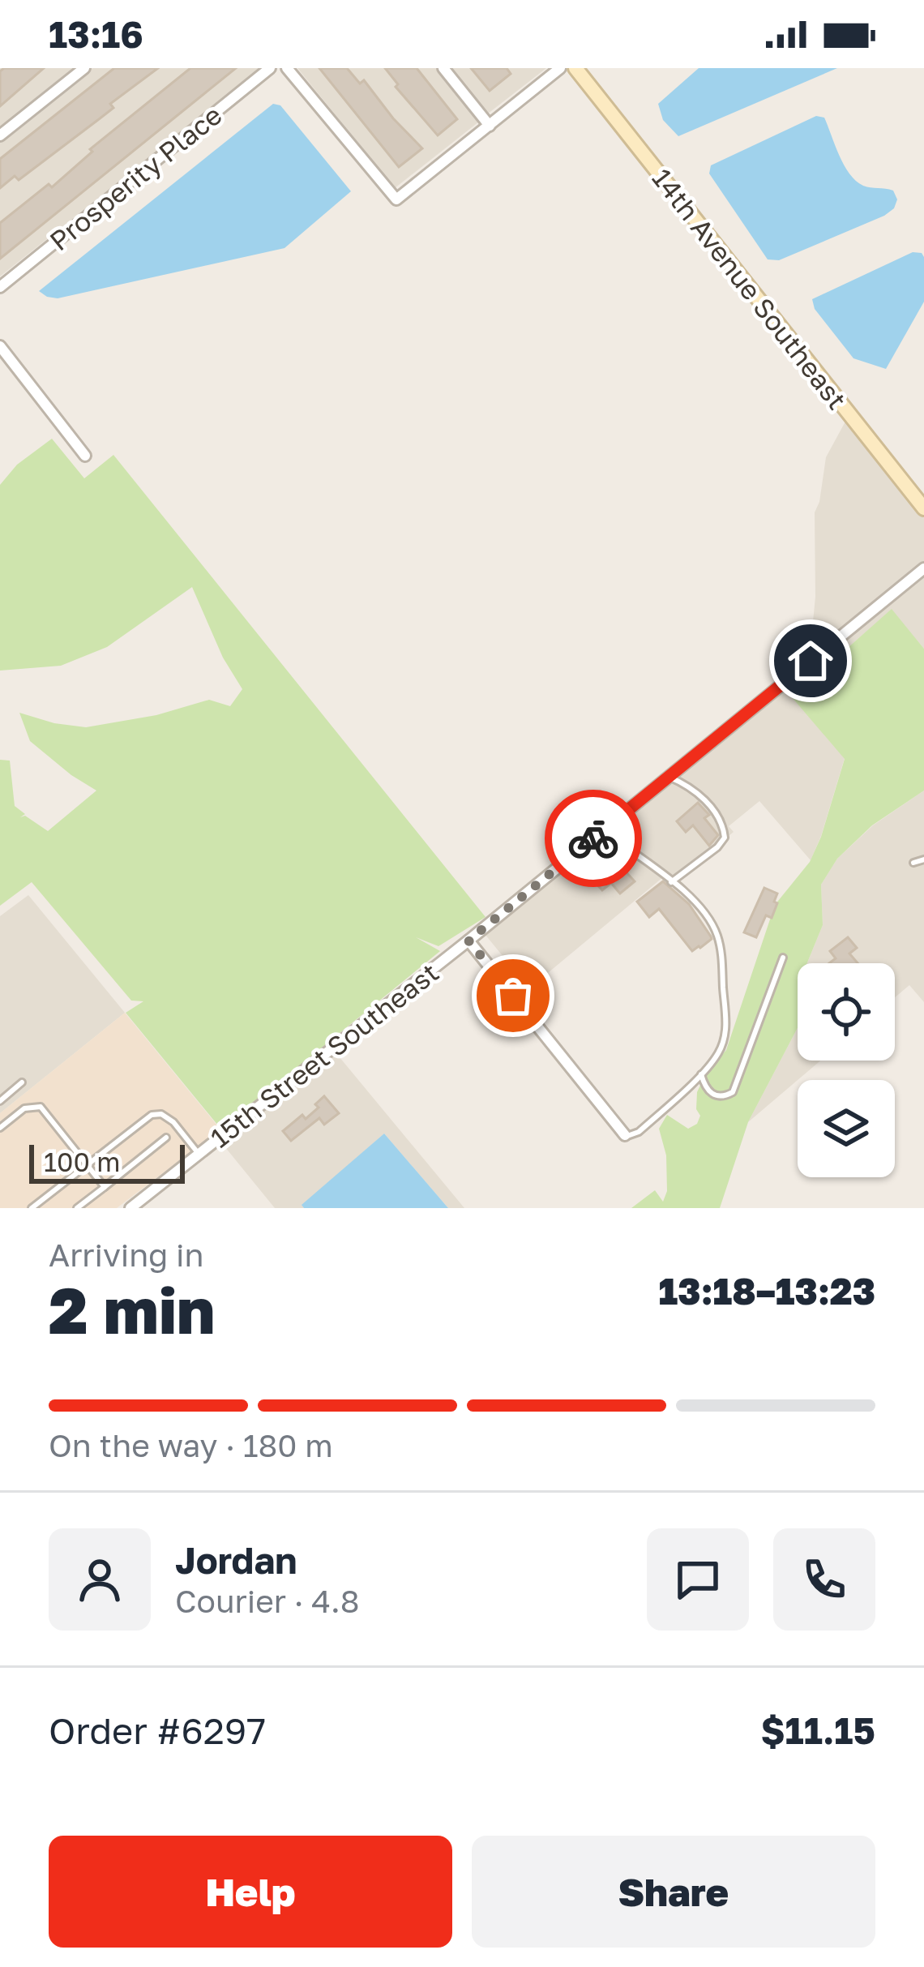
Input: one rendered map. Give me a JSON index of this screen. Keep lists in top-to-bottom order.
{
  "streets": {
    "street": ["Prosperity Place", "14th Avenue Southeast", "15th Street Southeast"]
  },
  "scale_bar": "100 m",
  "page": {
    "status": "13:16",
    "scale": "100 m",
    "heading": ["2 min", "Arriving in", "13:18–13:23"],
    "panel": [
      "Jordan",
      "Courier · 4.8",
      "Order #6297",
      "$11.15"
    ],
    "bar": "On the way · 180 m",
    "buttons": ["Help", "Share"]
  }
}
